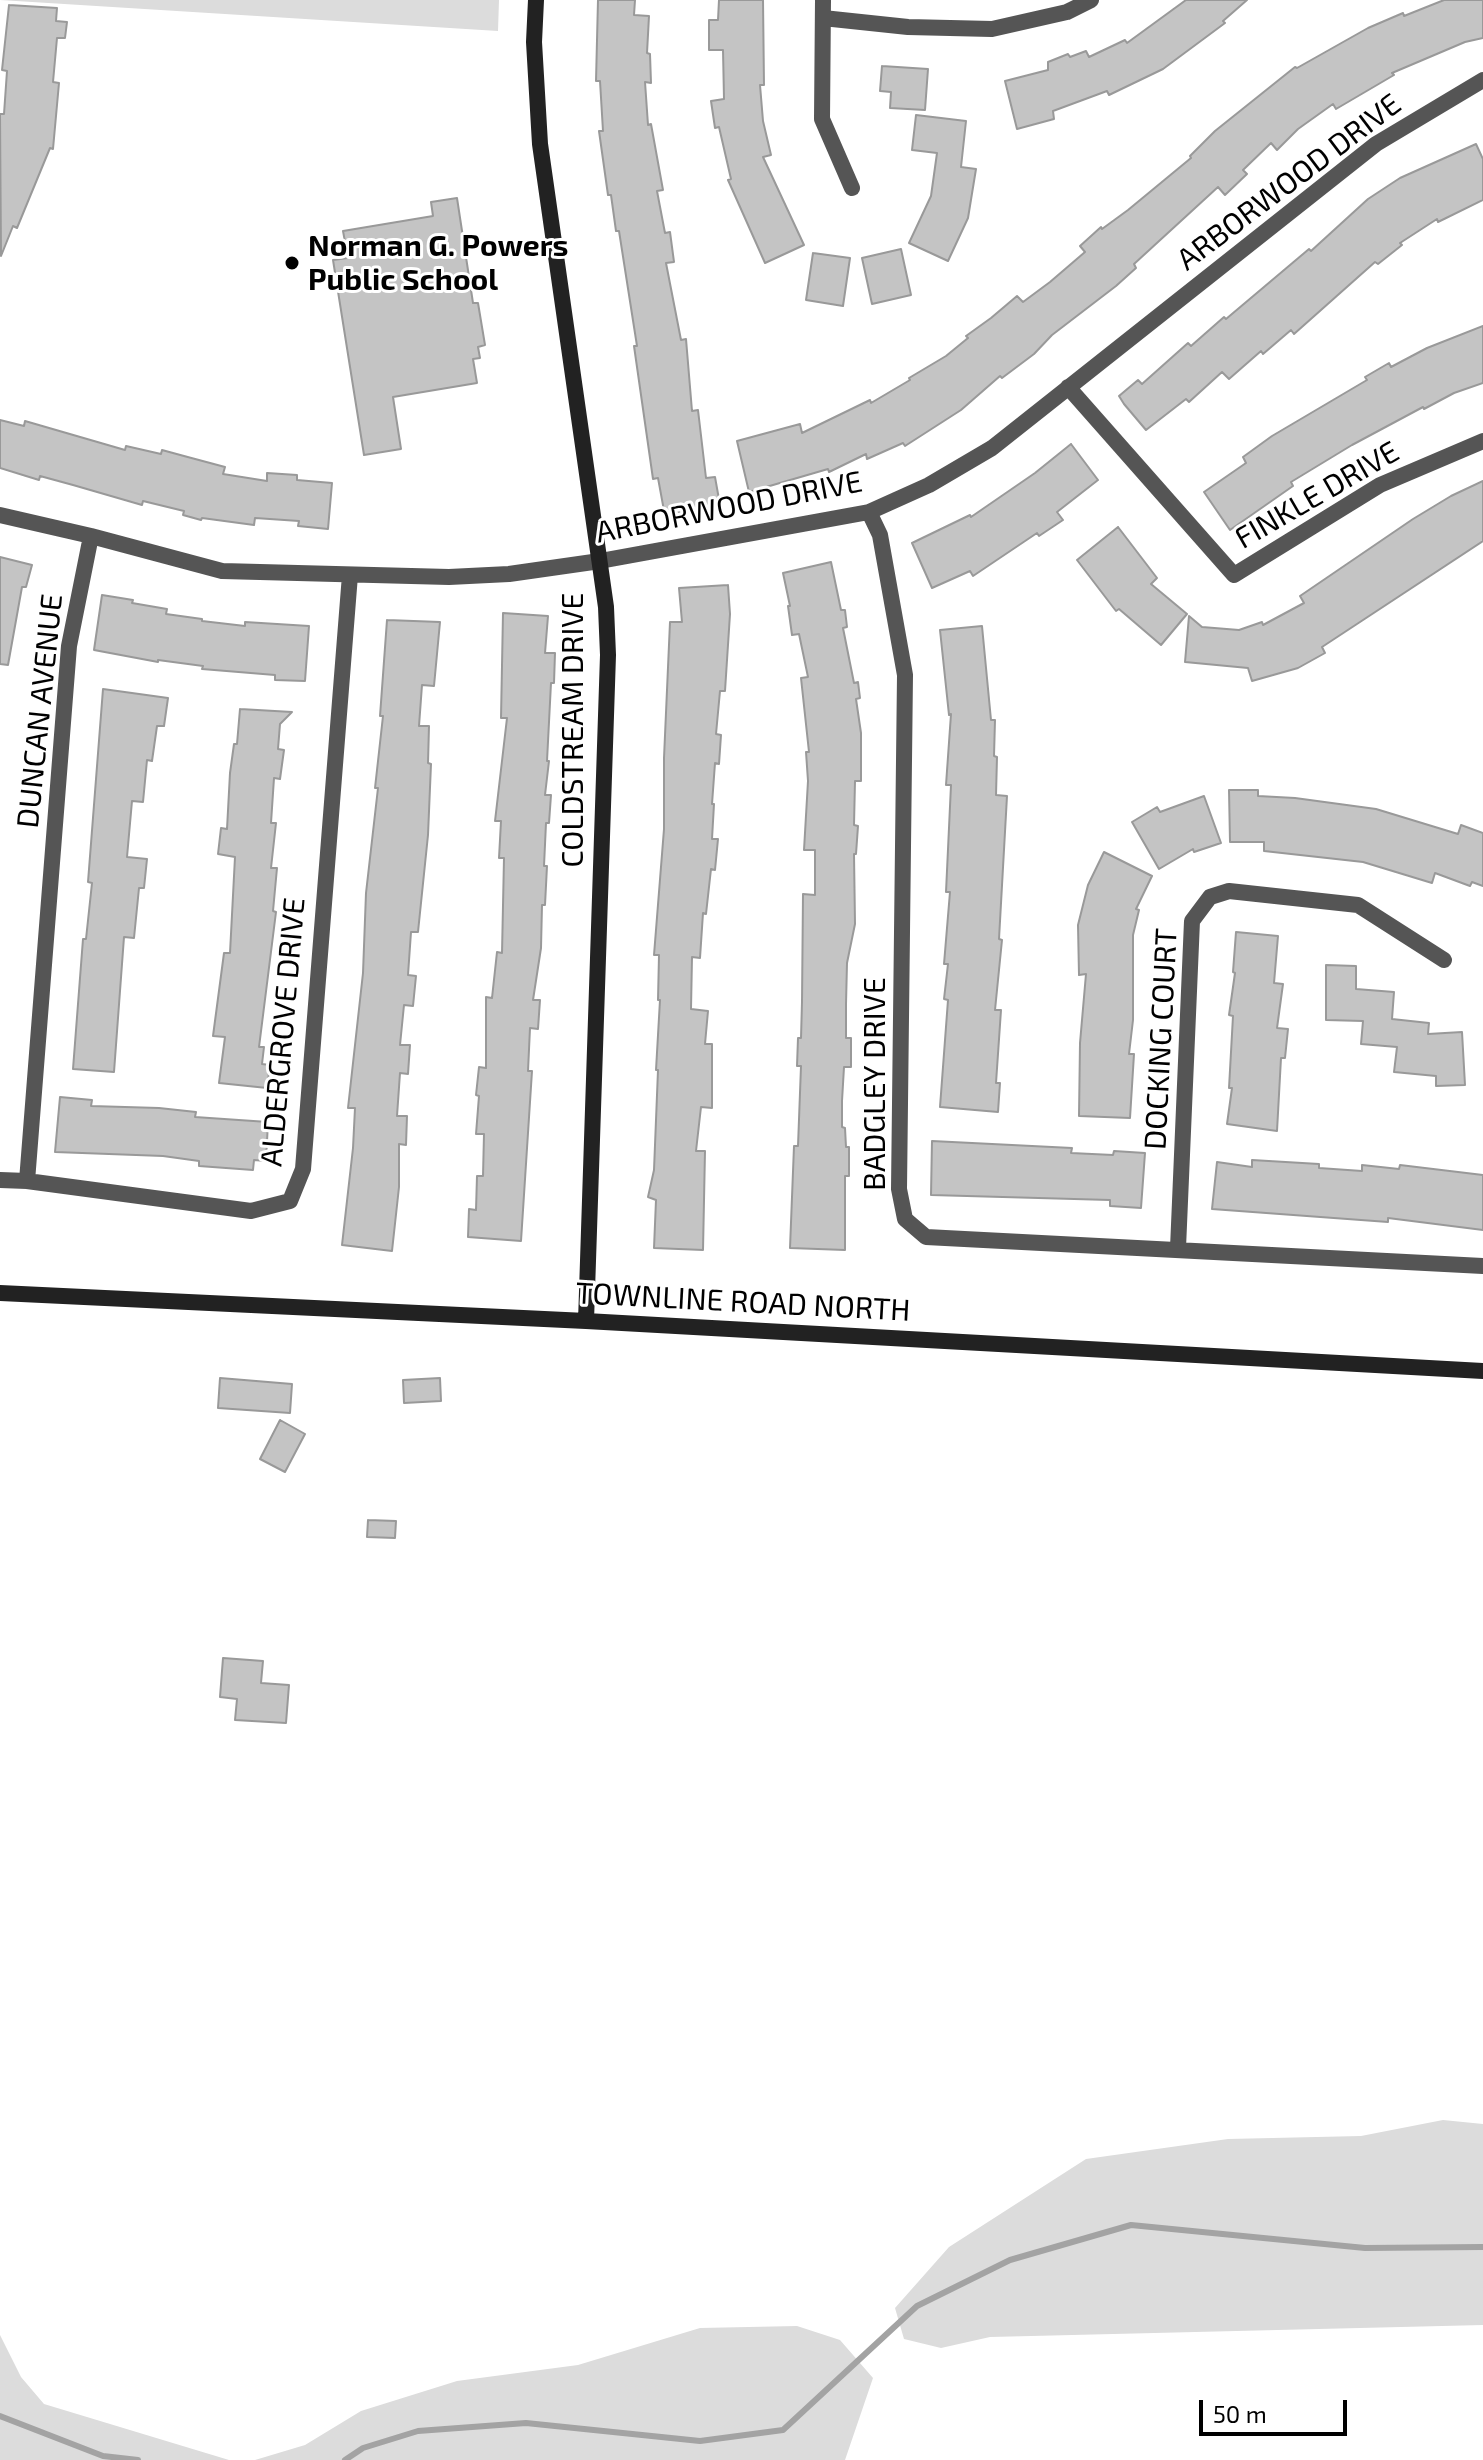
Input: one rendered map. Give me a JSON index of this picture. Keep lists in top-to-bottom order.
{
  "streets": {
    "street": [
      "ARBORWOOD DRIVE",
      "FINKLE DRIVE",
      "DUNCAN AVENUE",
      "COLDSTREAM DRIVE",
      "ALDERGROVE DRIVE",
      "DOCKING COURT",
      "BADGLEY DRIVE",
      "TOWNLINE ROAD NORTH"
    ]
  },
  "crossings": [
    ["ARBORWOOD DRIVE", "FINKLE DRIVE"],
    ["ARBORWOOD DRIVE", "DUNCAN AVENUE"],
    ["ARBORWOOD DRIVE", "COLDSTREAM DRIVE"],
    ["ARBORWOOD DRIVE", "ALDERGROVE DRIVE"],
    ["ARBORWOOD DRIVE", "BADGLEY DRIVE"],
    ["DUNCAN AVENUE", "ALDERGROVE DRIVE"],
    ["COLDSTREAM DRIVE", "TOWNLINE ROAD NORTH"],
    ["DOCKING COURT", "BADGLEY DRIVE"]
  ],
  "places": ["Norman G. Powers Public School"],
  "scale_bar": "50 m"
}
